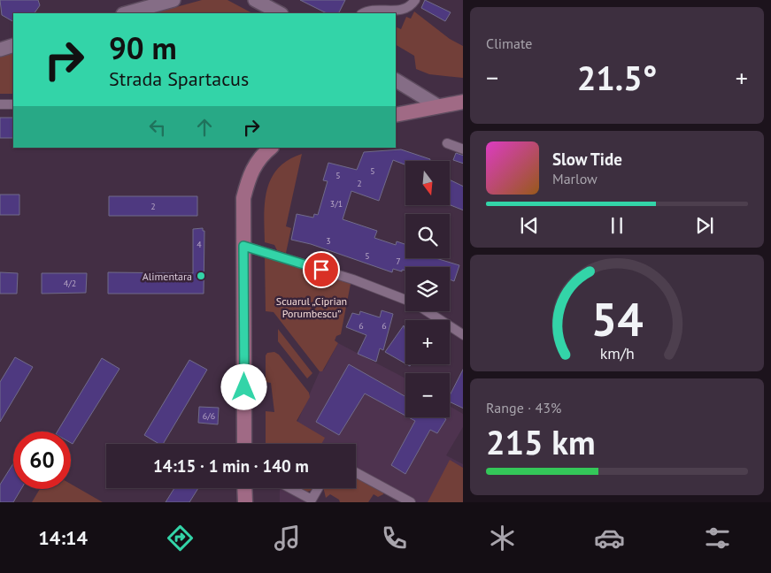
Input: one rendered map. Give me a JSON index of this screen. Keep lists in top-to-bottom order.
{
  "parks": ["Scuarul „Ciprian Porumbescu”"],
  "places": ["Alimentara"],
  "house_numbers": [
    "5",
    "5",
    "2",
    "3/1",
    "2",
    "3",
    "4",
    "5",
    "7",
    "4/2",
    "6",
    "6",
    "6/6"
  ],
  "north": "bottom",
  "page": {
    "tile": [
      "Climate",
      ["Range · 43%", "215 km"]
    ],
    "turn": ["90 m", "Strada Spartacus"],
    "heat": ["−", "21.5°", "+"],
    "song": ["Slow Tide", "Marlow"],
    "map_buttons": ["+", "−"],
    "limit": "60",
    "trip": "14:15 · 1 min · 140 m",
    "tabs": "14:14",
    "gauge": ["54", "km/h"]
  }
}
